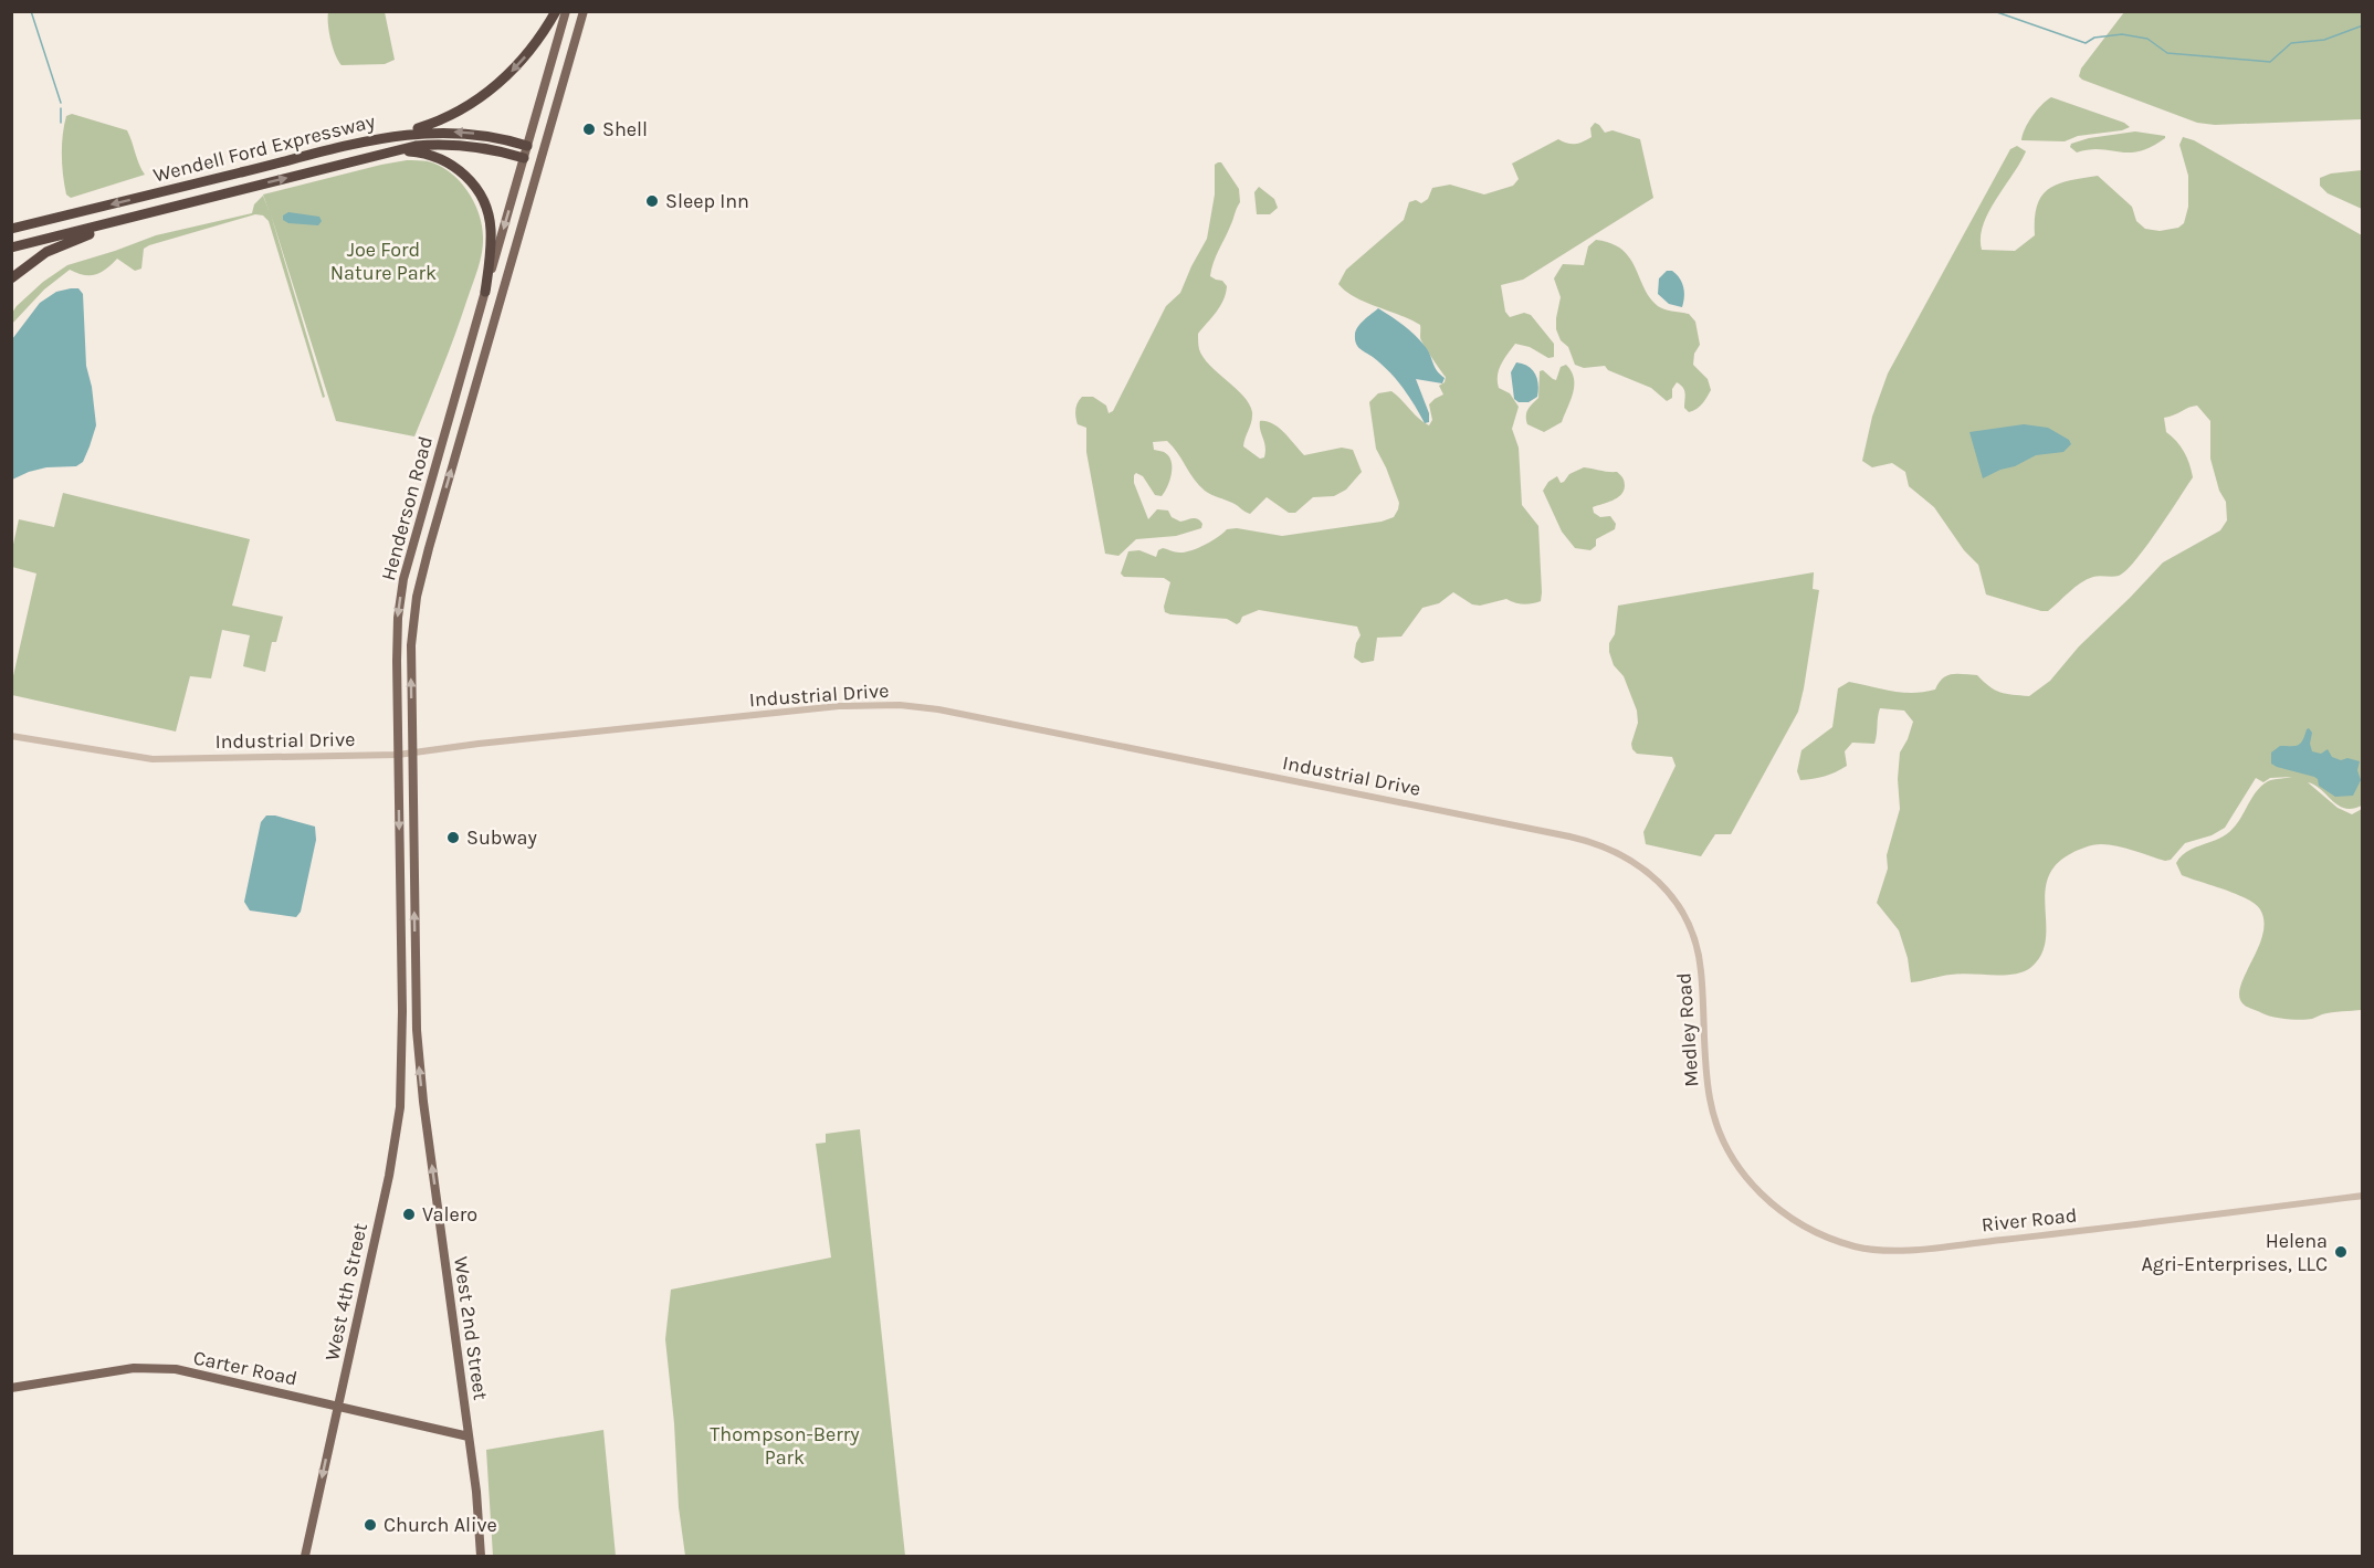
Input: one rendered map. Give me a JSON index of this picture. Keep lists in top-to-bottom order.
{
  "streets": {
    "highway": ["Wendell Ford Expressway"],
    "main road": [
      "Henderson Road",
      "West 4th Street",
      "West 2nd Street",
      "Carter Road"
    ],
    "street": ["Industrial Drive", "Medley Road", "River Road"]
  },
  "crossings": [
    ["Wendell Ford Expressway", "Henderson Road"],
    ["Henderson Road", "Industrial Drive"],
    ["Henderson Road", "West 4th Street"],
    ["Henderson Road", "West 2nd Street"],
    ["Industrial Drive", "Medley Road"],
    ["Medley Road", "River Road"],
    ["West 4th Street", "Carter Road"],
    ["West 2nd Street", "Carter Road"]
  ],
  "one_way": ["West 2nd Street"],
  "parks": ["Joe Ford Nature Park", "Thompson-Berry Park"],
  "places": [
    "Shell",
    "Sleep Inn",
    "Subway",
    "Valero",
    "Helena Agri-Enterprises, LLC",
    "Church Alive"
  ]
}
